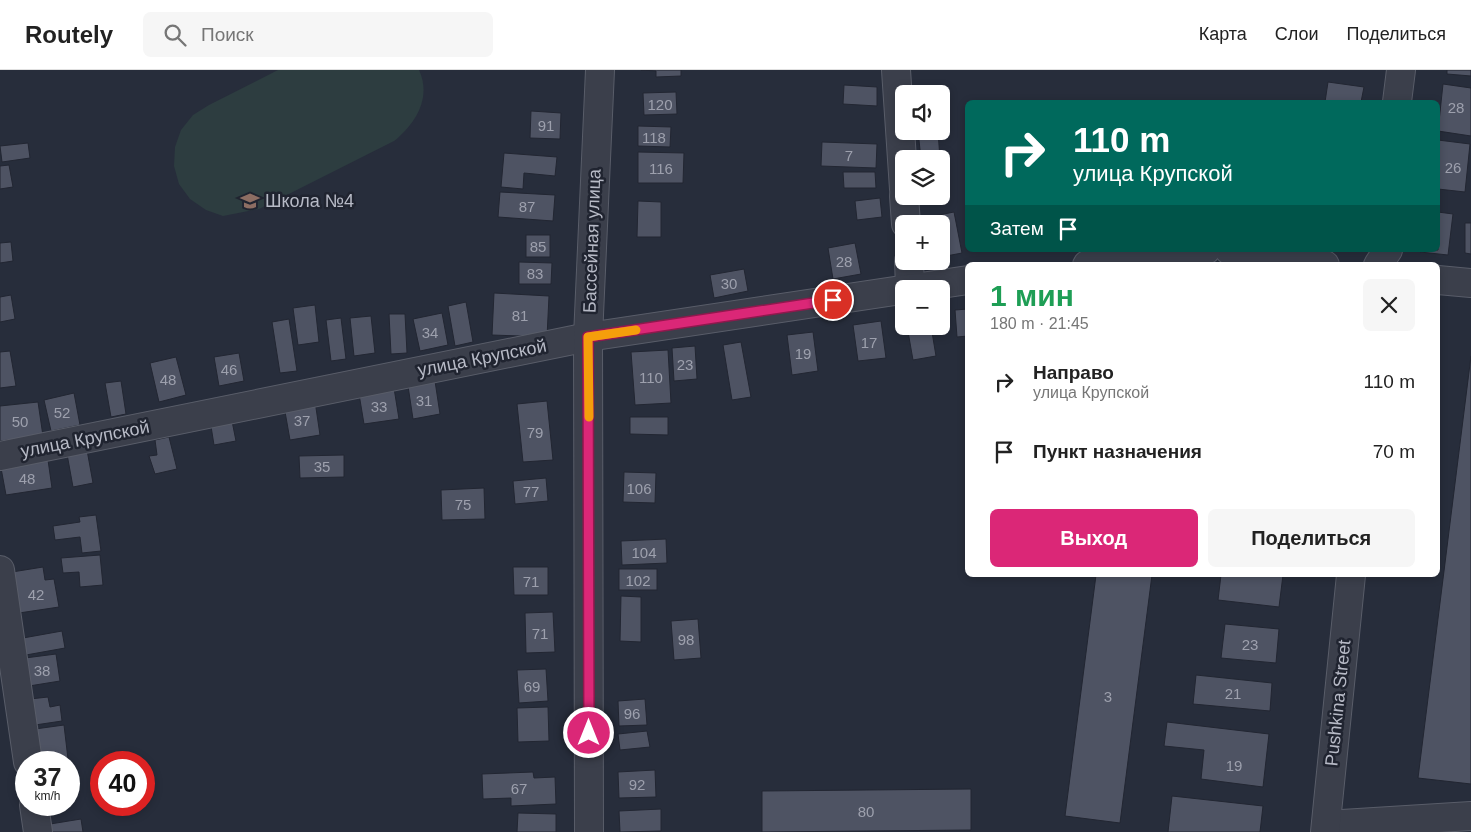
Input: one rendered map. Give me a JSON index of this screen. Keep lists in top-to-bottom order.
{
  "streets": {
    "street": ["Бассейная улица", "улица Крупской", "Pushkina Street"]
  },
  "crossings": [
    ["Бассейная улица", "улица Крупской"]
  ],
  "places": {
    "school or university": ["Школа №4"]
  },
  "house_numbers": [
    "120",
    "28",
    "91",
    "118",
    "7",
    "26",
    "116",
    "87",
    "85",
    "28",
    "83",
    "30",
    "81",
    "34",
    "17",
    "19",
    "23",
    "46",
    "110",
    "48",
    "31",
    "33",
    "52",
    "37",
    "50",
    "79",
    "35",
    "48",
    "106",
    "77",
    "75",
    "104",
    "102",
    "71",
    "42",
    "71",
    "98",
    "23",
    "38",
    "69",
    "21",
    "3",
    "96",
    "19",
    "92",
    "67",
    "80"
  ],
  "page": {
    "header": "Routely",
    "search": "Поиск",
    "nav": ["Карта", "Слои", "Поделиться"],
    "map_buttons": ["+", "−"],
    "turn": ["110 m", "улица Крупской"],
    "then": "Затем",
    "heading": ["1 мин", "180 m · 21:45"],
    "list": [
      {
        "name": "Направо",
        "note": "улица Крупской",
        "value": "110 m"
      },
      {
        "name": "Пункт назначения",
        "value": "70 m"
      }
    ],
    "buttons": ["Выход", "Поделиться"],
    "speed": "37 km/h",
    "limit": "40"
  }
}
